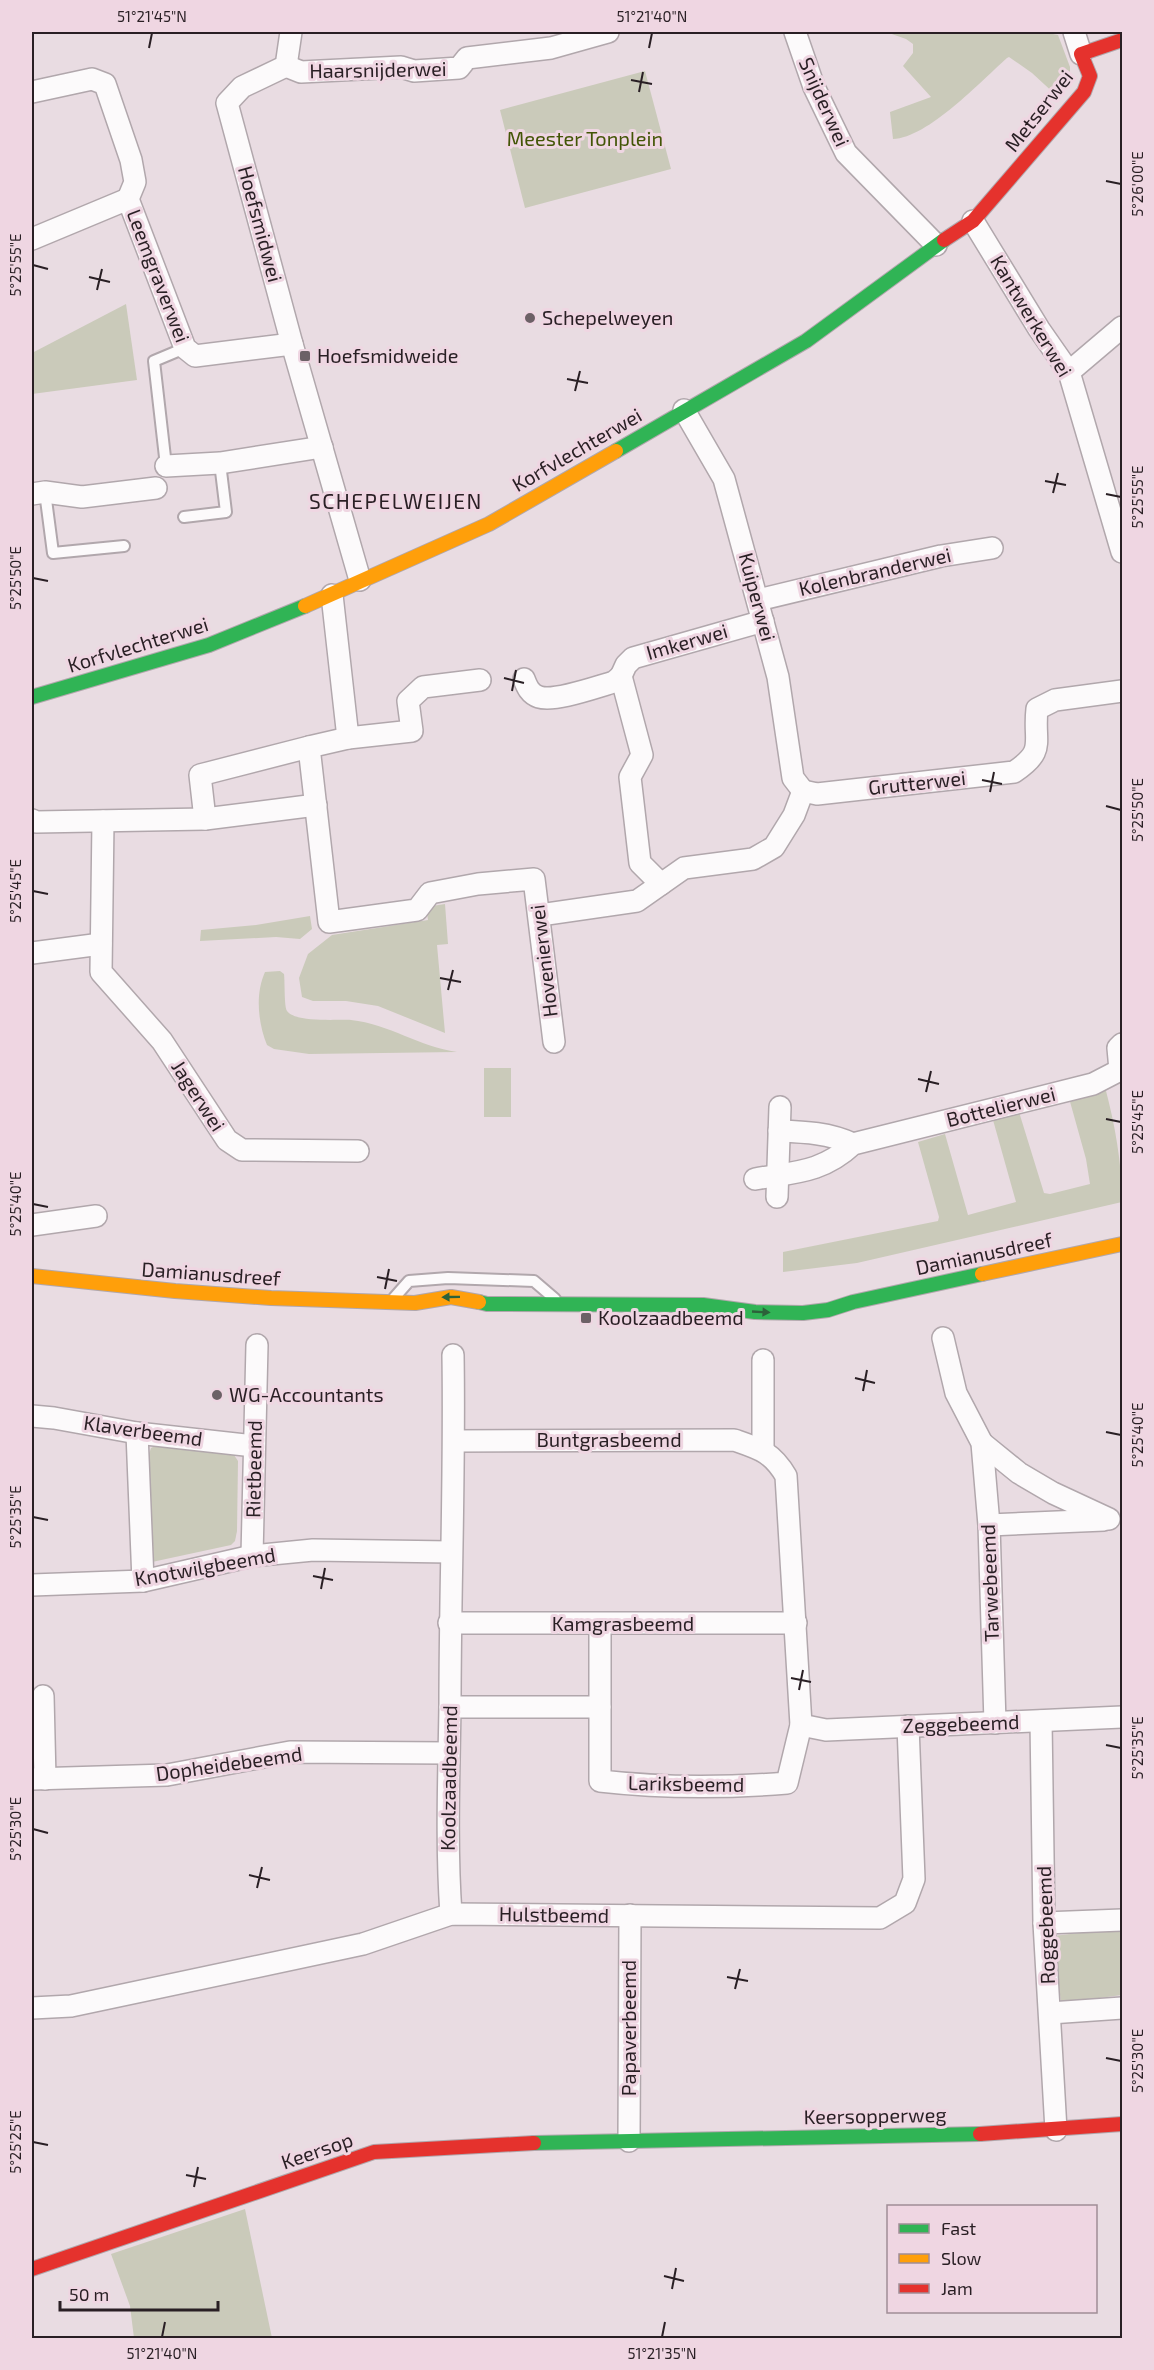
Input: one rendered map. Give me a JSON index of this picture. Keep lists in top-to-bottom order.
{
  "streets": {
    "street": [
      "Haarsnijderwei",
      "Snijderwei",
      "Metserwei",
      "Hoefsmidwei",
      "Leemgraverwei",
      "Kantwerkerwei",
      "Korfvlechterwei",
      "Kolenbranderwei",
      "Kuiperwei",
      "Imkerwei",
      "Grutterwei",
      "Hovenierwei",
      "Jagerwei",
      "Bottelierwei",
      "Damianusdreef",
      "Klaverbeemd",
      "Buntgrasbeemd",
      "Rietbeemd",
      "Knotwilgbeemd",
      "Tarwebeemd",
      "Kamgrasbeemd",
      "Zeggebeemd",
      "Dopheidebeemd",
      "Koolzaadbeemd",
      "Lariksbeemd",
      "Hulstbeemd",
      "Roggebeemd",
      "Papaverbeemd",
      "Keersopperweg",
      "Keersop"
    ]
  },
  "crossings": [
    ["Haarsnijderwei", "Hoefsmidwei"],
    ["Snijderwei", "Korfvlechterwei"],
    ["Metserwei", "Kantwerkerwei"],
    ["Metserwei", "Korfvlechterwei"],
    ["Hoefsmidwei", "Leemgraverwei"],
    ["Hoefsmidwei", "Korfvlechterwei"],
    ["Kantwerkerwei", "Korfvlechterwei"],
    ["Korfvlechterwei", "Kuiperwei"],
    ["Kolenbranderwei", "Kuiperwei"],
    ["Kuiperwei", "Imkerwei"],
    ["Kuiperwei", "Grutterwei"],
    ["Klaverbeemd", "Rietbeemd"],
    ["Buntgrasbeemd", "Kamgrasbeemd"],
    ["Buntgrasbeemd", "Zeggebeemd"],
    ["Buntgrasbeemd", "Koolzaadbeemd"],
    ["Buntgrasbeemd", "Lariksbeemd"],
    ["Rietbeemd", "Knotwilgbeemd"],
    ["Knotwilgbeemd", "Koolzaadbeemd"],
    ["Tarwebeemd", "Zeggebeemd"],
    ["Kamgrasbeemd", "Koolzaadbeemd"],
    ["Kamgrasbeemd", "Lariksbeemd"],
    ["Zeggebeemd", "Lariksbeemd"],
    ["Zeggebeemd", "Hulstbeemd"],
    ["Zeggebeemd", "Roggebeemd"],
    ["Dopheidebeemd", "Koolzaadbeemd"],
    ["Koolzaadbeemd", "Hulstbeemd"],
    ["Hulstbeemd", "Papaverbeemd"],
    ["Roggebeemd", "Keersopperweg"],
    ["Papaverbeemd", "Keersopperweg"],
    ["Papaverbeemd", "Keersop"],
    ["Keersopperweg", "Keersop"]
  ],
  "districts": ["SCHEPELWEIJEN"],
  "parks": ["Meester Tonplein"],
  "places": {
    "other": ["Schepelweyen", "WG-Accountants"],
    "transit": ["Hoefsmidweide", "Koolzaadbeemd"]
  },
  "legend": ["Fast", "Slow", "Jam"],
  "scale_bar": "50 m",
  "coordinates": [
    "51°21'45\"N",
    "51°21'40\"N",
    "5°26'00\"E",
    "5°25'55\"E",
    "5°25'50\"E",
    "5°25'45\"E",
    "5°25'40\"E",
    "5°25'35\"E",
    "5°25'30\"E",
    "5°25'25\"E",
    "51°21'35\"N"
  ]
}
